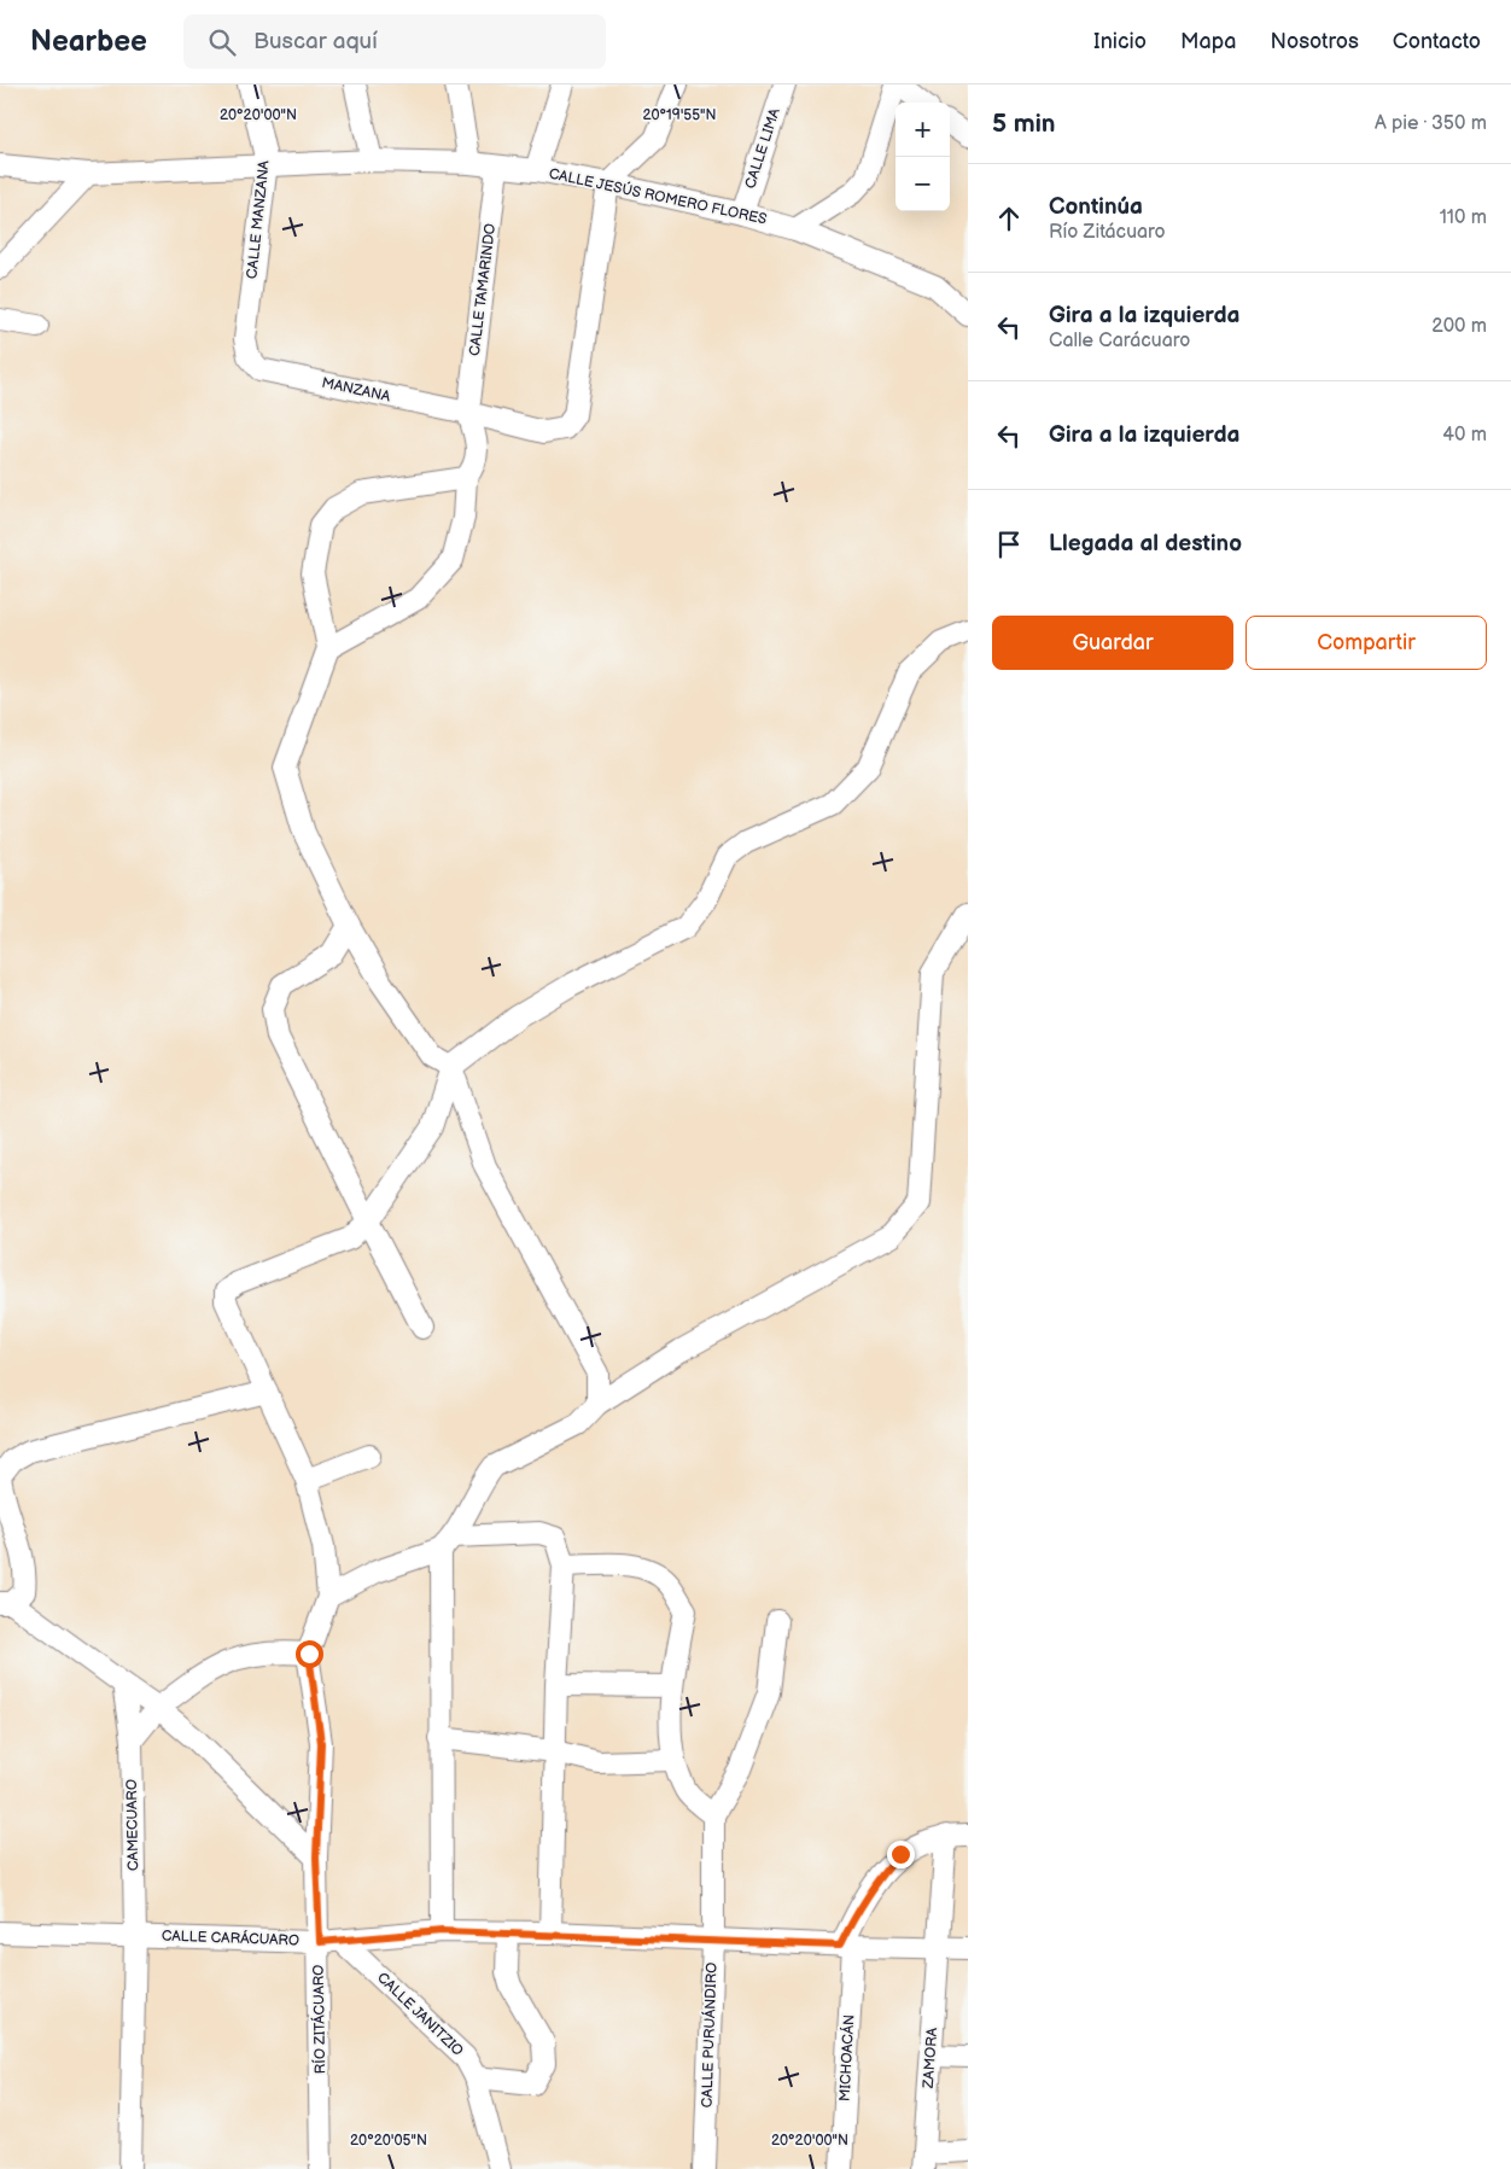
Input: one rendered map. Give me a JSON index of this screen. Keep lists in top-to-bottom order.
{
  "streets": {
    "street": [
      "CALLE LIMA",
      "CALLE JESÚS ROMERO FLORES",
      "CALLE MANZANA",
      "CALLE TAMARINDO",
      "MANZANA",
      "CAMECUARO",
      "CALLE CARÁCUARO",
      "CALLE JANITZIO",
      "RÍO ZITÁCUARO",
      "CALLE PURUÁNDIRO",
      "MICHOACÁN",
      "ZAMORA"
    ]
  },
  "crossings": [
    ["CALLE LIMA", "CALLE JESÚS ROMERO FLORES"],
    ["CALLE JESÚS ROMERO FLORES", "CALLE MANZANA"],
    ["CALLE JESÚS ROMERO FLORES", "CALLE TAMARINDO"],
    ["CALLE JESÚS ROMERO FLORES", "MANZANA"],
    ["CALLE MANZANA", "MANZANA"],
    ["CALLE TAMARINDO", "MANZANA"],
    ["CAMECUARO", "CALLE CARÁCUARO"],
    ["CALLE CARÁCUARO", "CALLE JANITZIO"],
    ["CALLE CARÁCUARO", "RÍO ZITÁCUARO"],
    ["CALLE CARÁCUARO", "CALLE PURUÁNDIRO"],
    ["CALLE CARÁCUARO", "MICHOACÁN"],
    ["CALLE CARÁCUARO", "ZAMORA"]
  ],
  "page": {
    "header": "Nearbee",
    "search": "Buscar aquí",
    "nav": [
      "Inicio",
      "Mapa",
      "Nosotros",
      "Contacto"
    ],
    "heading": ["5 min", "A pie · 350 m"],
    "map_buttons": ["+", "−"],
    "list": [
      ["Continúa", "Río Zitácuaro", "110 m"],
      ["Gira a la izquierda", "Calle Carácuaro", "200 m"],
      ["Gira a la izquierda", "40 m"],
      "Llegada al destino"
    ],
    "buttons": ["Guardar", "Compartir"]
  },
  "coordinates": ["20°20'00\"N", "20°19'55\"N", "20°20'05\"N"]
}
